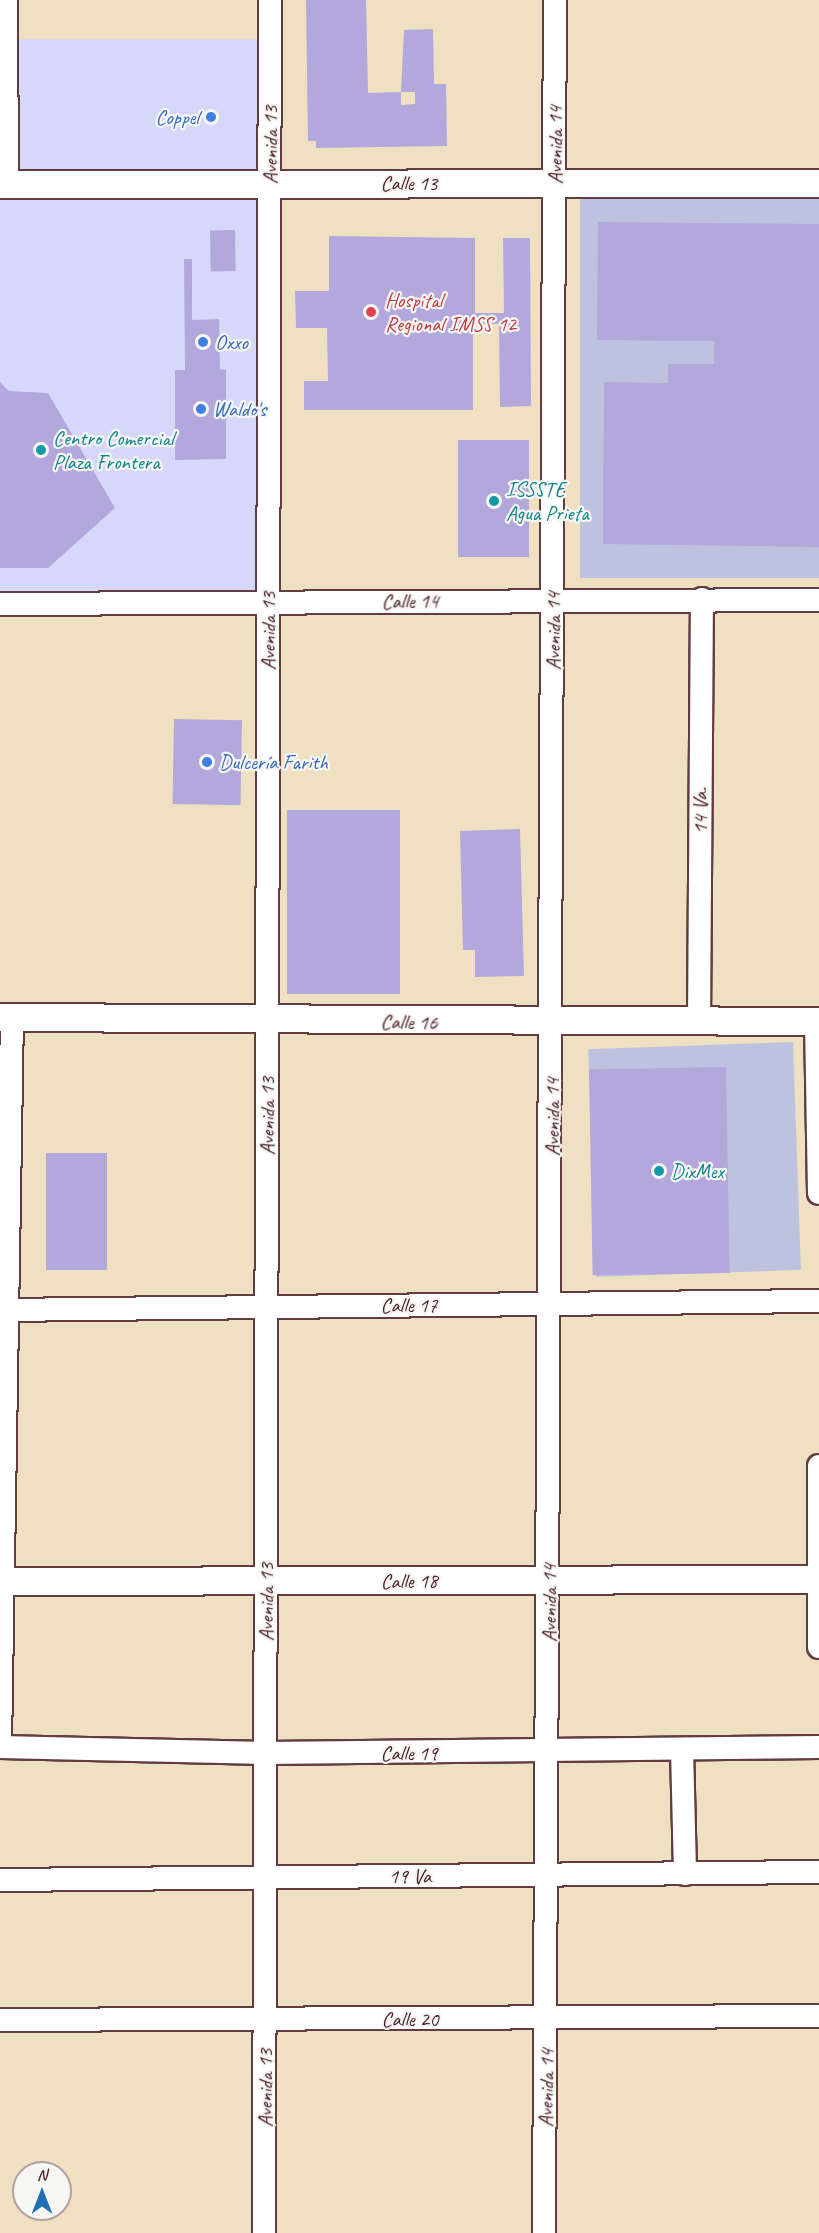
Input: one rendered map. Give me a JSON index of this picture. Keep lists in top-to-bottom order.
{
  "streets": {
    "street": [
      "Avenida 13",
      "Avenida 14",
      "Calle 13",
      "Calle 14",
      "14 Va.",
      "Calle 16",
      "Calle 17",
      "Calle 18",
      "Calle 19",
      "19 Va",
      "Calle 20"
    ]
  },
  "crossings": [
    ["Avenida 13", "Calle 13"],
    ["Avenida 13", "Calle 14"],
    ["Avenida 13", "Calle 16"],
    ["Avenida 13", "Calle 17"],
    ["Avenida 13", "Calle 18"],
    ["Avenida 13", "Calle 19"],
    ["Avenida 13", "19 Va"],
    ["Avenida 13", "Calle 20"],
    ["Avenida 14", "Calle 13"],
    ["Avenida 14", "Calle 14"],
    ["Avenida 14", "Calle 16"],
    ["Avenida 14", "Calle 17"],
    ["Avenida 14", "Calle 18"],
    ["Avenida 14", "Calle 19"],
    ["Avenida 14", "19 Va"],
    ["Avenida 14", "Calle 20"],
    ["Calle 14", "14 Va."],
    ["14 Va.", "Calle 16"]
  ],
  "places": [
    "Coppel",
    "Hospital Regional IMSS 12",
    "Oxxo",
    "Waldo's",
    "Centro Comercial Plaza Frontera",
    "ISSSTE Agua Prieta",
    "Dulcería Farith",
    "DixMex"
  ],
  "north": "top"
}
